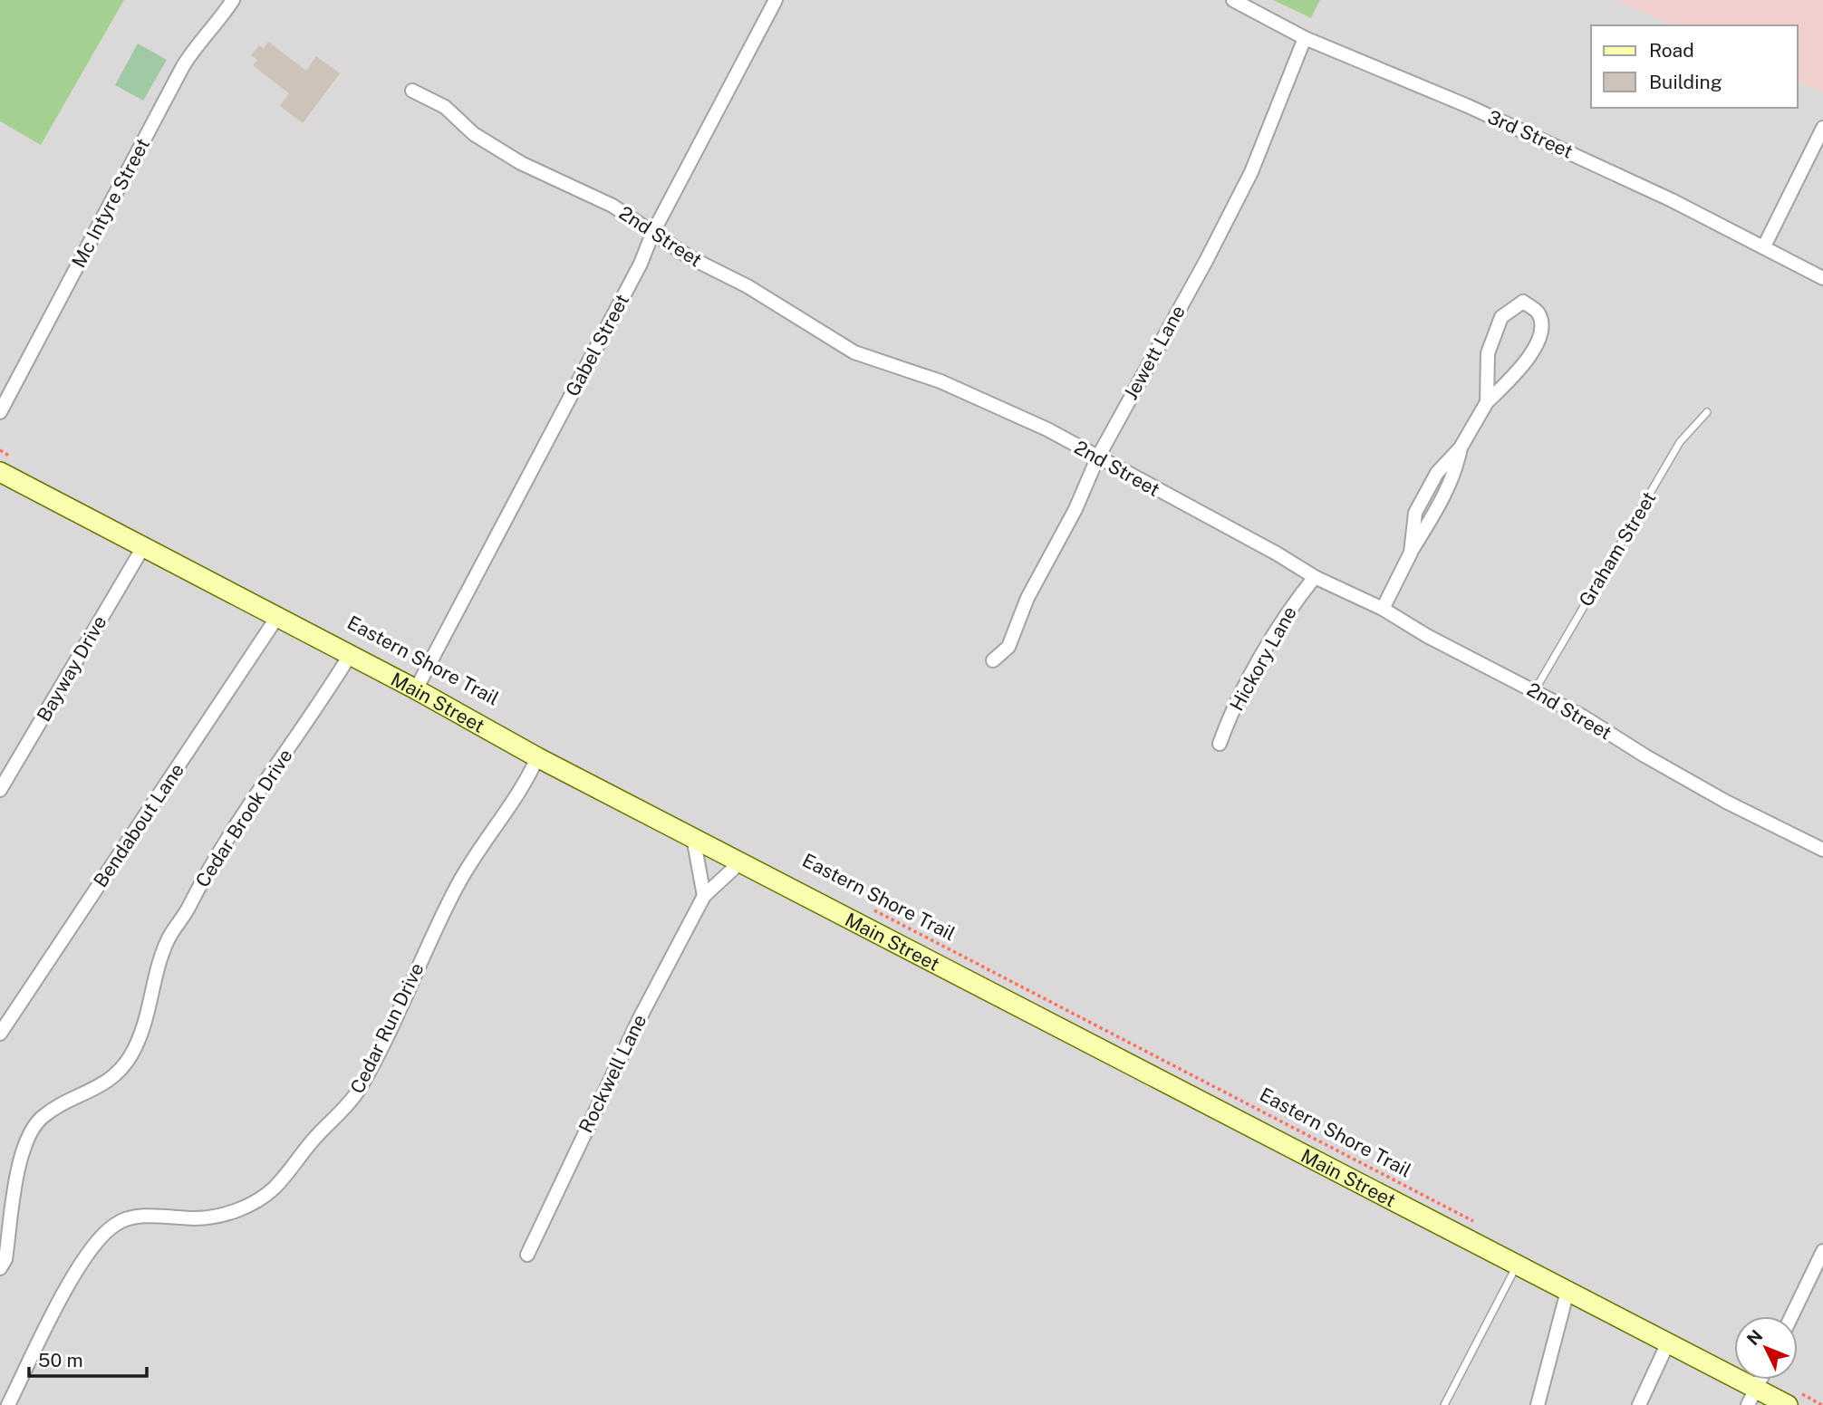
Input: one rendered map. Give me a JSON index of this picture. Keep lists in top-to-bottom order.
{
  "streets": {
    "main road": ["Main Street"],
    "street": [
      "3rd Street",
      "Mc Intyre Street",
      "2nd Street",
      "Gabel Street",
      "Jewett Lane",
      "Hickory Lane",
      "Bayway Drive",
      "Cedar Brook Drive",
      "Bendabout Lane",
      "Cedar Run Drive",
      "Rockwell Lane"
    ],
    "lane": ["Graham Street"],
    "path": ["Eastern Shore Trail"]
  },
  "crossings": [
    ["3rd Street", "Jewett Lane"],
    ["2nd Street", "Gabel Street"],
    ["2nd Street", "Jewett Lane"],
    ["2nd Street", "Graham Street"],
    ["2nd Street", "Hickory Lane"],
    ["Gabel Street", "Main Street"],
    ["Bayway Drive", "Main Street"],
    ["Main Street", "Cedar Brook Drive"],
    ["Main Street", "Bendabout Lane"],
    ["Main Street", "Cedar Run Drive"],
    ["Main Street", "Rockwell Lane"]
  ],
  "legend": ["Road", "Building"],
  "scale_bar": "50 m",
  "north": "top left"
}
